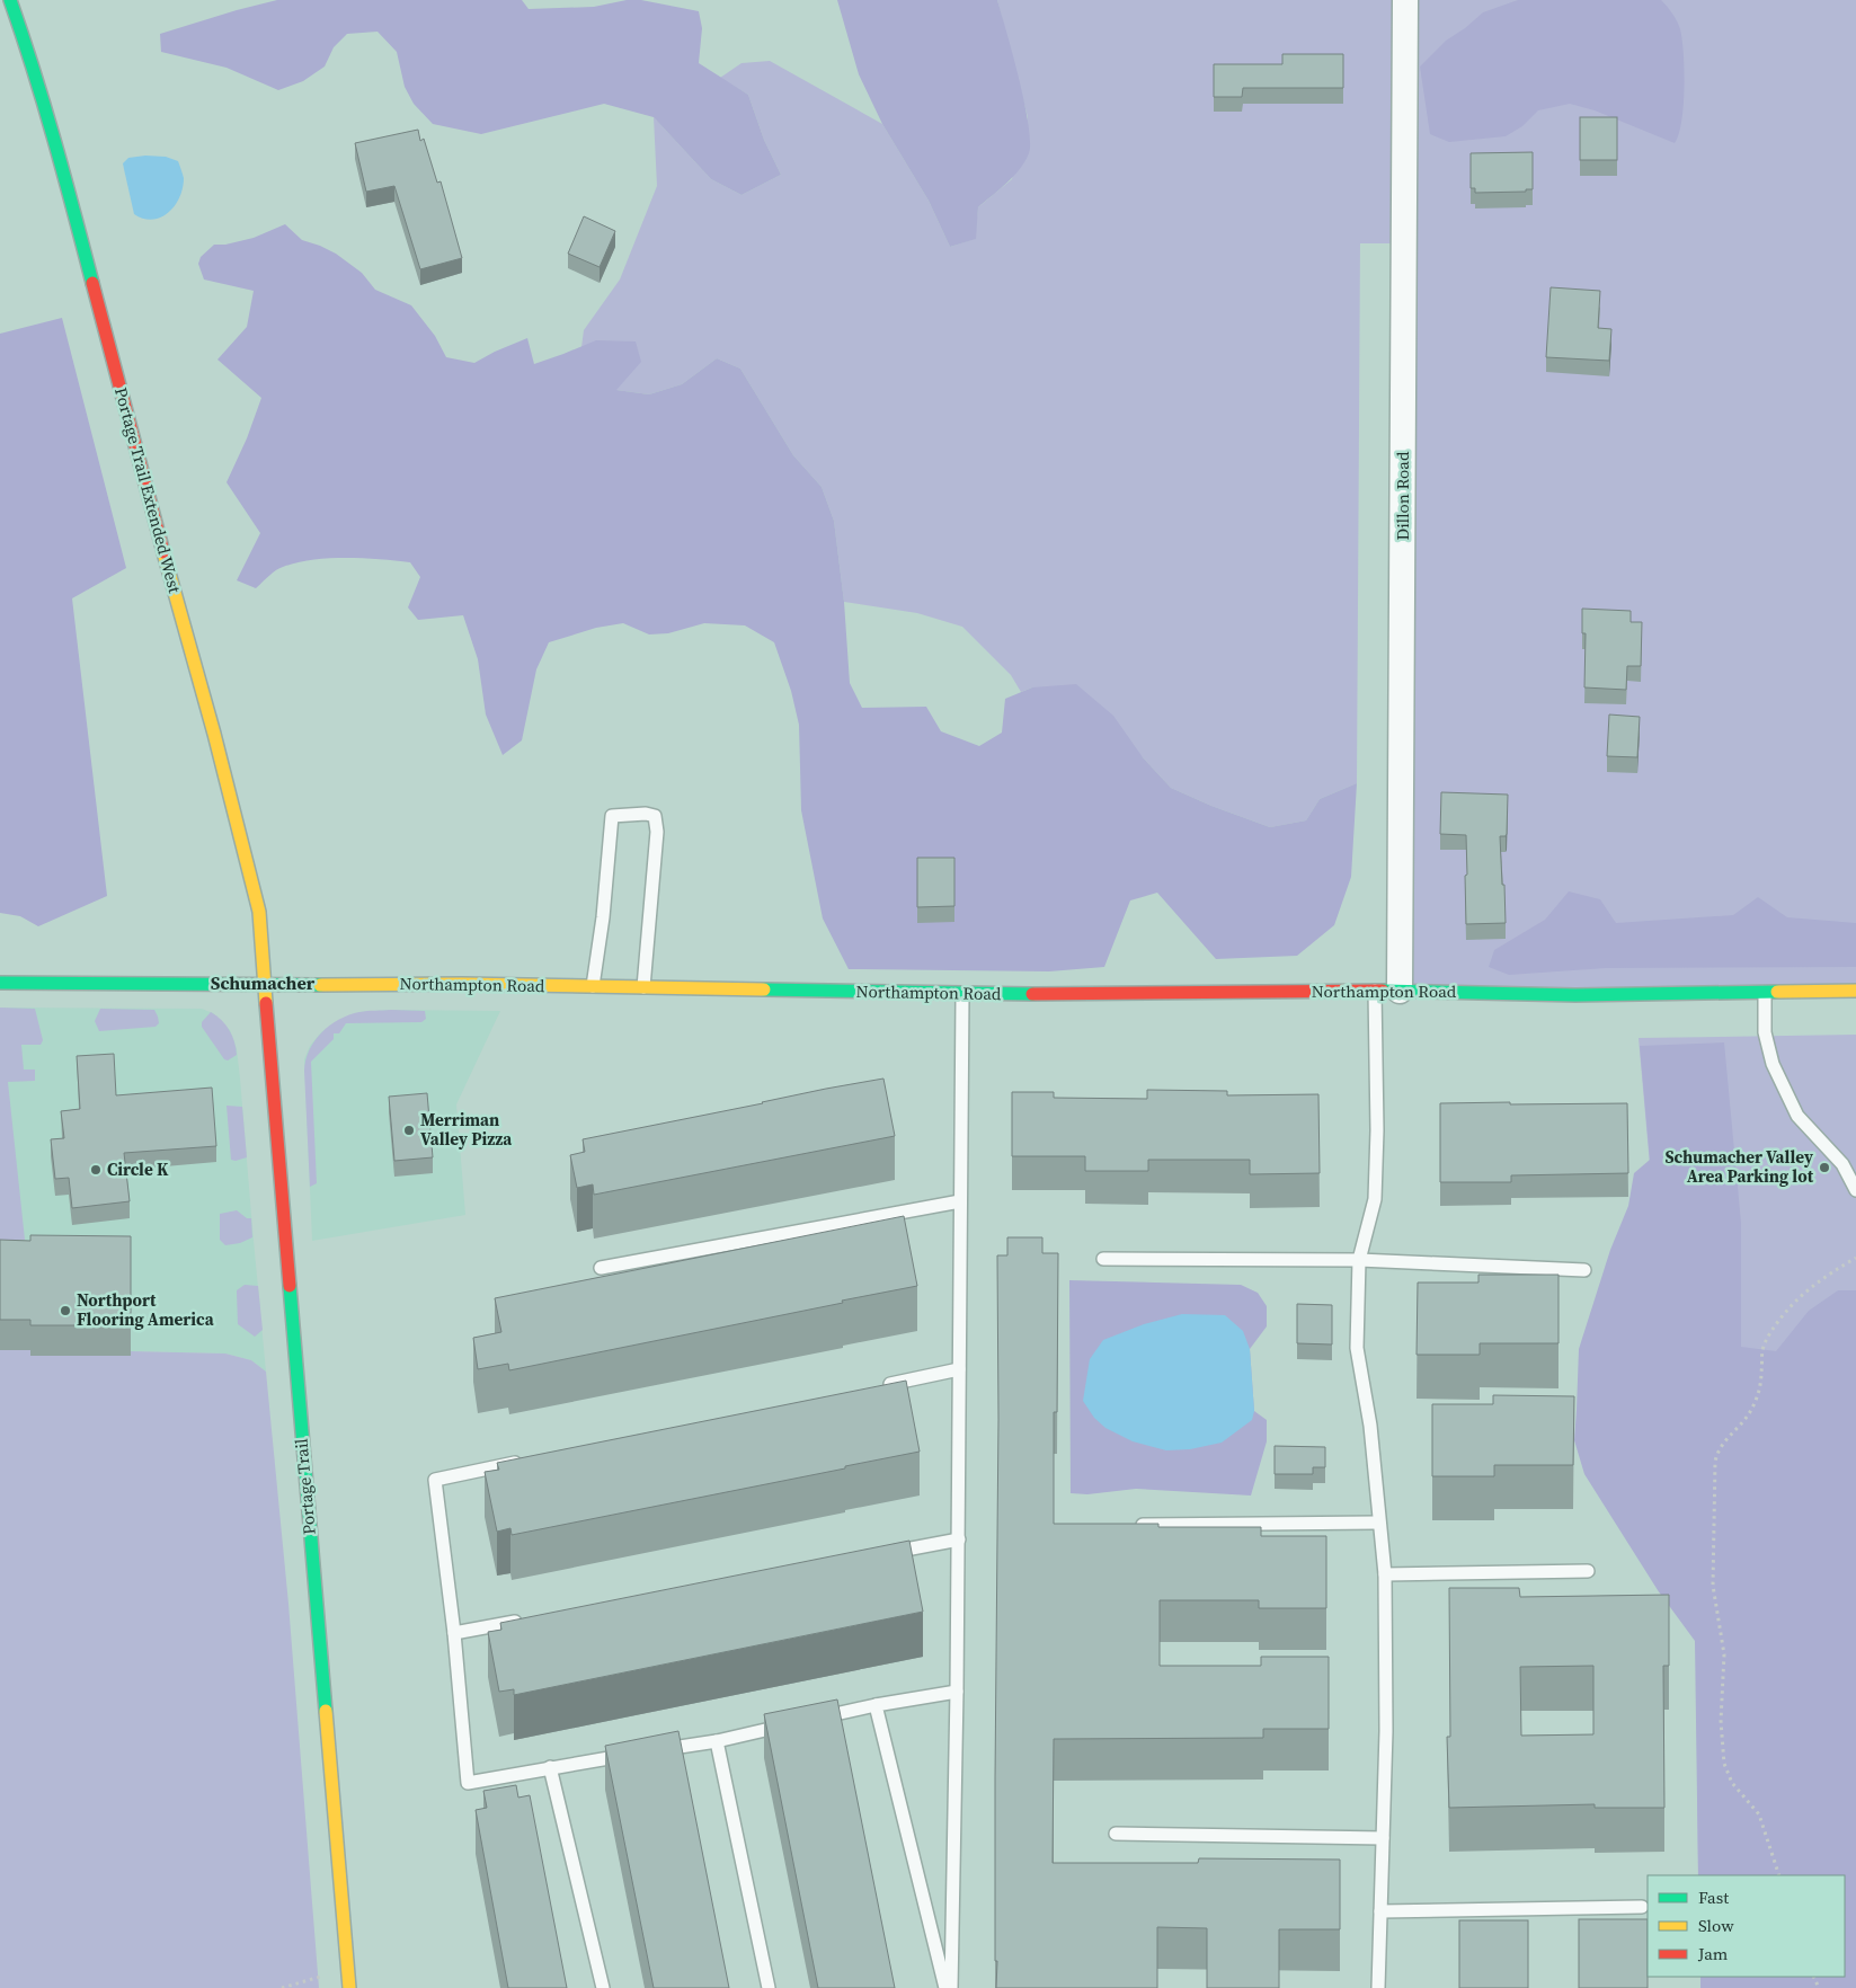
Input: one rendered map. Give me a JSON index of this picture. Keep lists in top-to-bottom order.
{
  "streets": {
    "main road": ["Portage Trail Extended West", "Northampton Road", "Portage Trail"],
    "street": ["Dillon Road"]
  },
  "crossings": [
    ["Portage Trail Extended West", "Northampton Road"],
    ["Portage Trail Extended West", "Portage Trail"],
    ["Dillon Road", "Northampton Road"],
    ["Northampton Road", "Portage Trail"]
  ],
  "districts": ["Schumacher"],
  "places": [
    "Merriman Valley Pizza",
    "Schumacher Valley Area Parking lot",
    "Circle K",
    "Northport Flooring America"
  ],
  "legend": ["Fast", "Slow", "Jam"]
}
